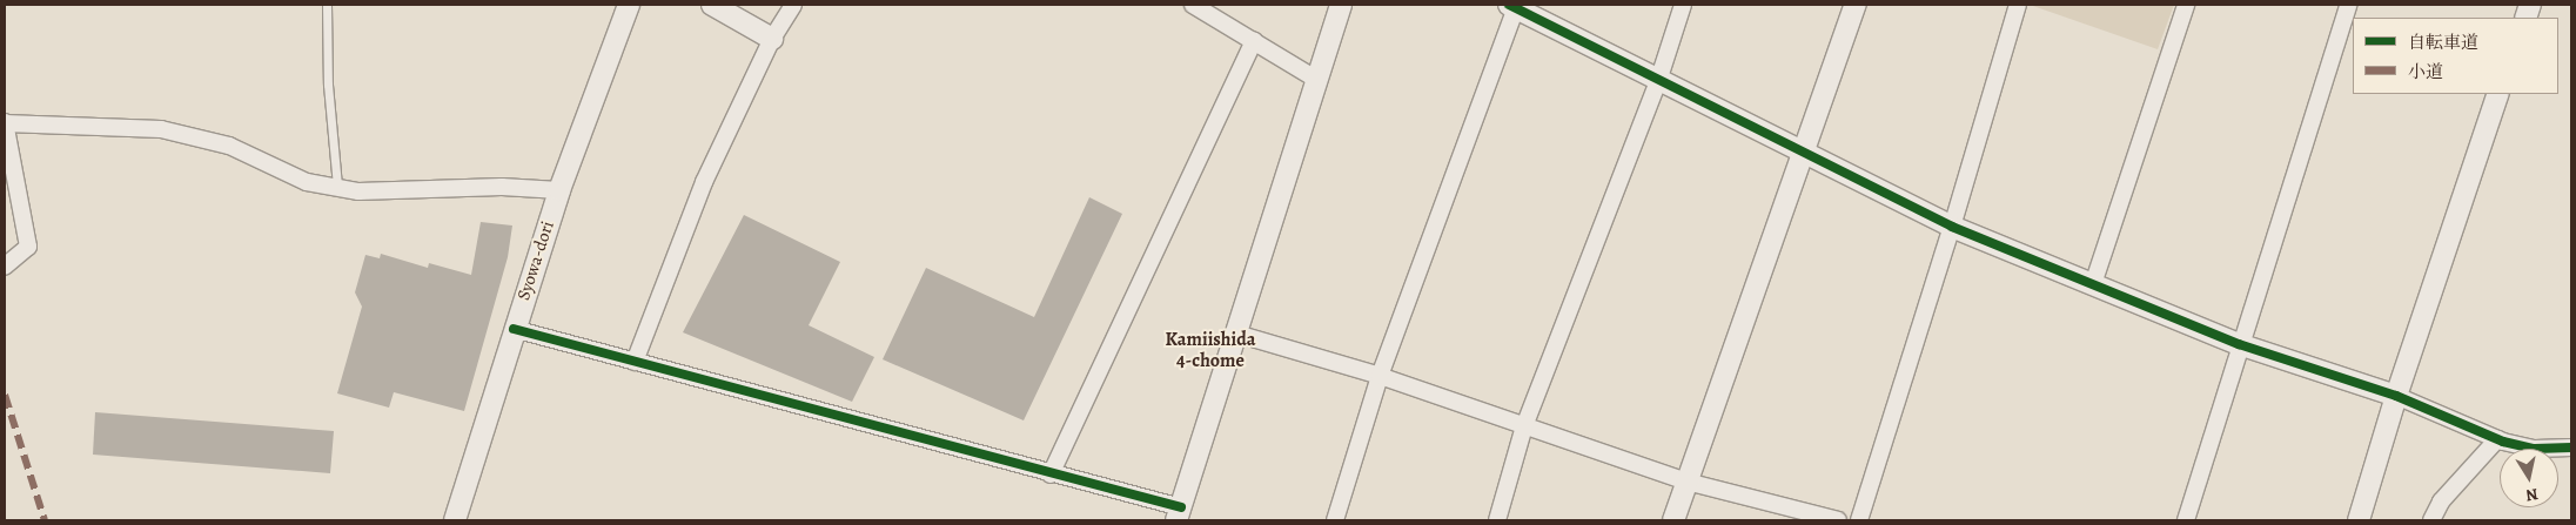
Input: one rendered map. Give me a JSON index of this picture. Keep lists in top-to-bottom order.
{
  "streets": {
    "street": ["Syowa-dori"]
  },
  "districts": ["Kamiishida 4-chome"],
  "legend": ["自転車道", "小道"],
  "north": "bottom"
}
